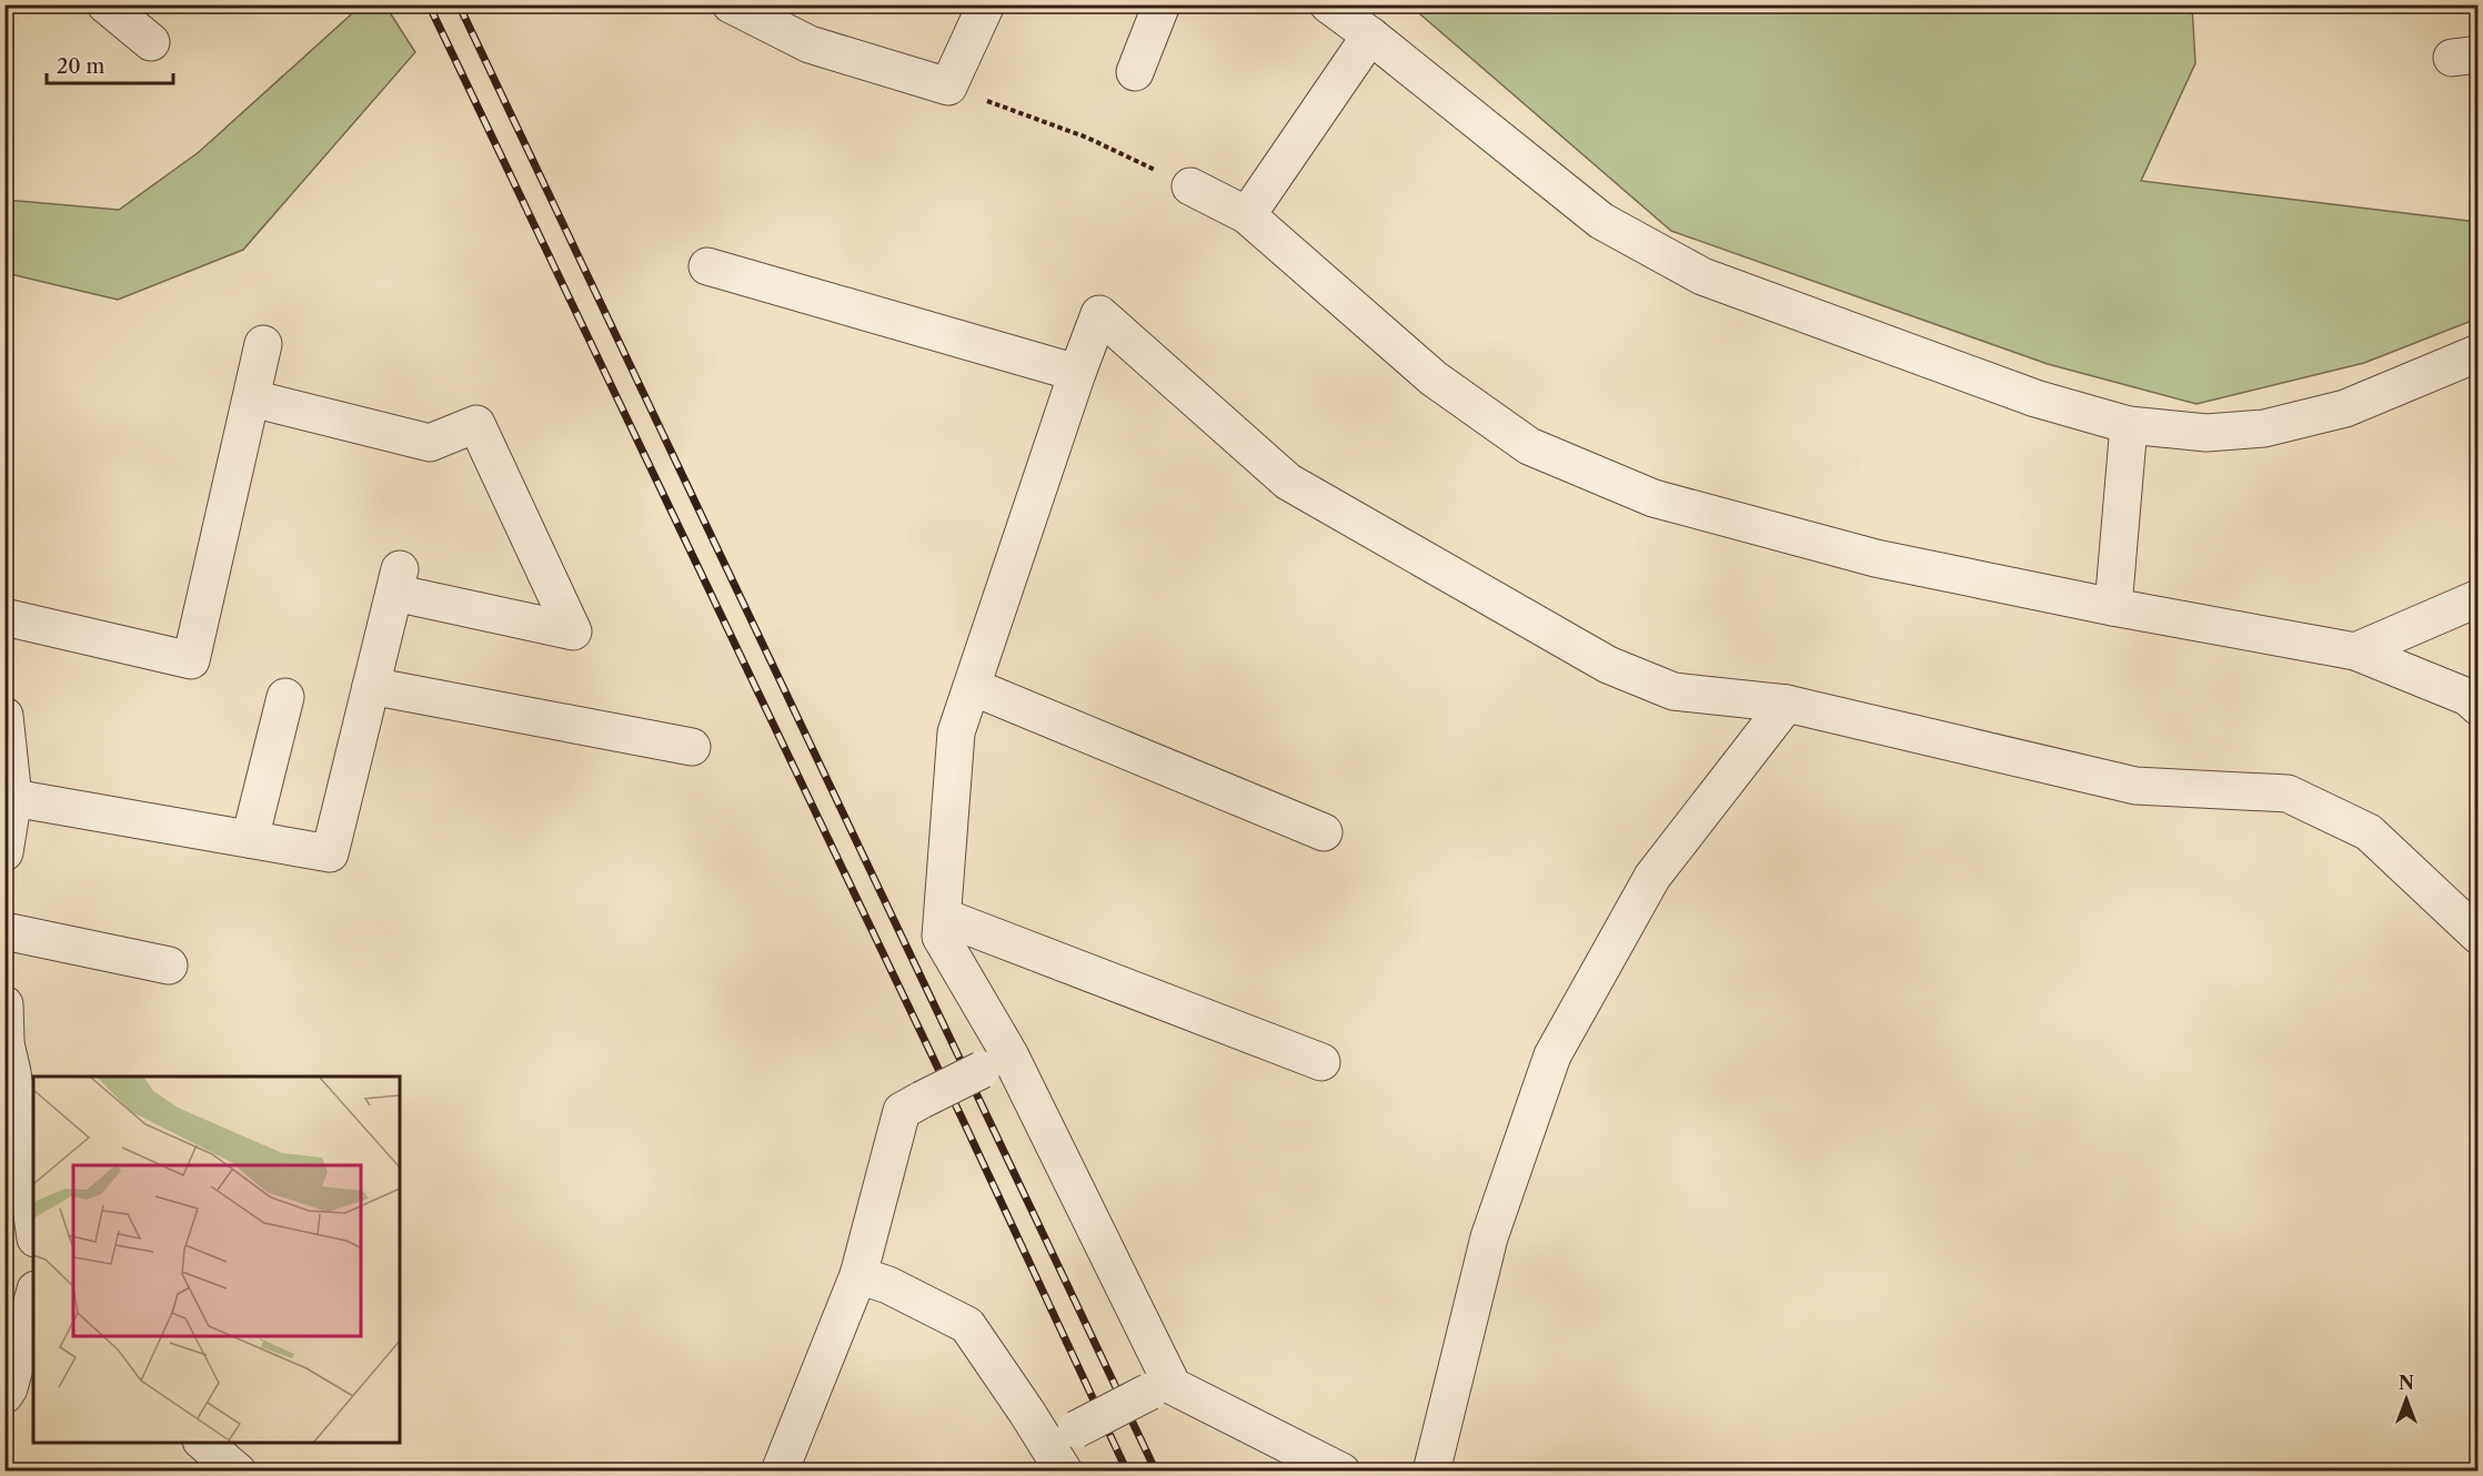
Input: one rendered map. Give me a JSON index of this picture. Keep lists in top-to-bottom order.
{
  "scale_bar": "20 m",
  "north": "top"
}
